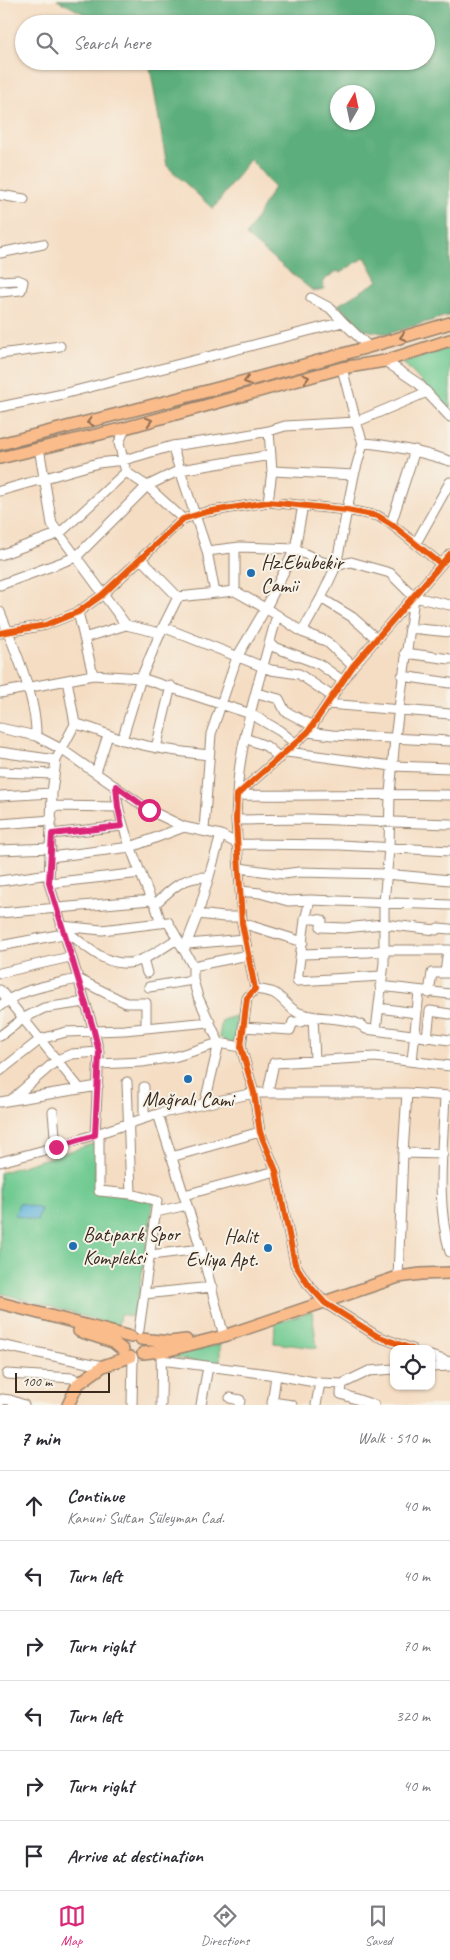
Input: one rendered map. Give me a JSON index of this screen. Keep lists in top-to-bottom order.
{
  "places": [
    "Hz.Ebubekir Camii",
    "Mağralı Cami",
    "Batıpark Spor Kompleksi",
    "Halit Evliya Apt."
  ],
  "scale_bar": "100 m",
  "north": "top",
  "page": {
    "search": "Search here",
    "scale": "100 m",
    "heading": ["7 min", "Walk · 510 m"],
    "list": [
      ["Continue", "Kanuni Sultan Süleyman Cad.", "40 m"],
      ["Turn left", "40 m"],
      ["Turn right", "70 m"],
      ["Turn left", "320 m"],
      ["Turn right", "40 m"],
      "Arrive at destination"
    ],
    "nav": ["Map", "Directions", "Saved"]
  }
}
